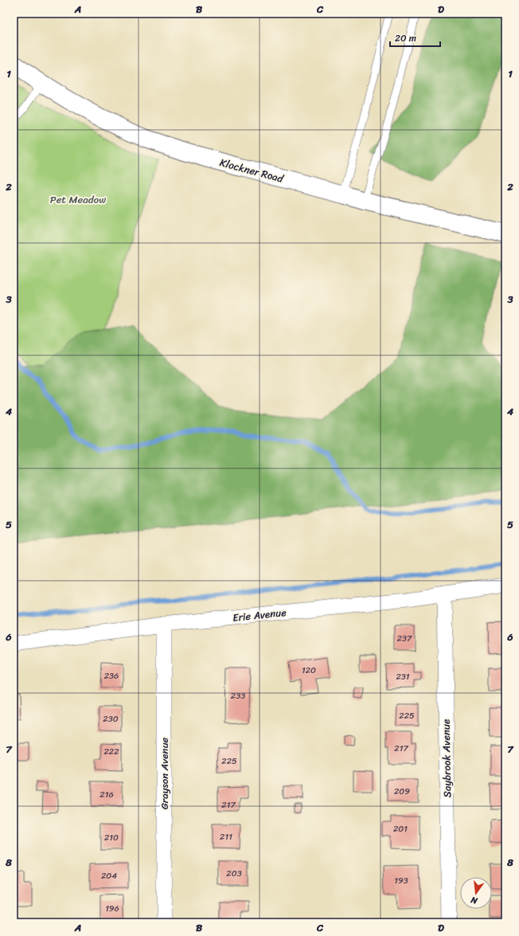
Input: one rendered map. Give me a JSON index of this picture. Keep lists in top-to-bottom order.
{
  "streets": {
    "main road": ["Klockner Road"],
    "street": ["Erie Avenue", "Saybrook Avenue", "Grayson Avenue"]
  },
  "crossings": [
    ["Erie Avenue", "Saybrook Avenue"],
    ["Erie Avenue", "Grayson Avenue"]
  ],
  "parks": ["Pet Meadow"],
  "house_numbers": [
    "237",
    "120",
    "236",
    "231",
    "233",
    "225",
    "230",
    "217",
    "222",
    "225",
    "209",
    "216",
    "217",
    "201",
    "211",
    "210",
    "203",
    "204",
    "193",
    "196"
  ],
  "scale_bar": "20 m",
  "north": "bottom",
  "grid": {
    "columns": [
      "A",
      "B",
      "C",
      "D"
    ],
    "rows": [
      "1",
      "2",
      "3",
      "4",
      "5",
      "6",
      "7",
      "8"
    ]
  }
}
